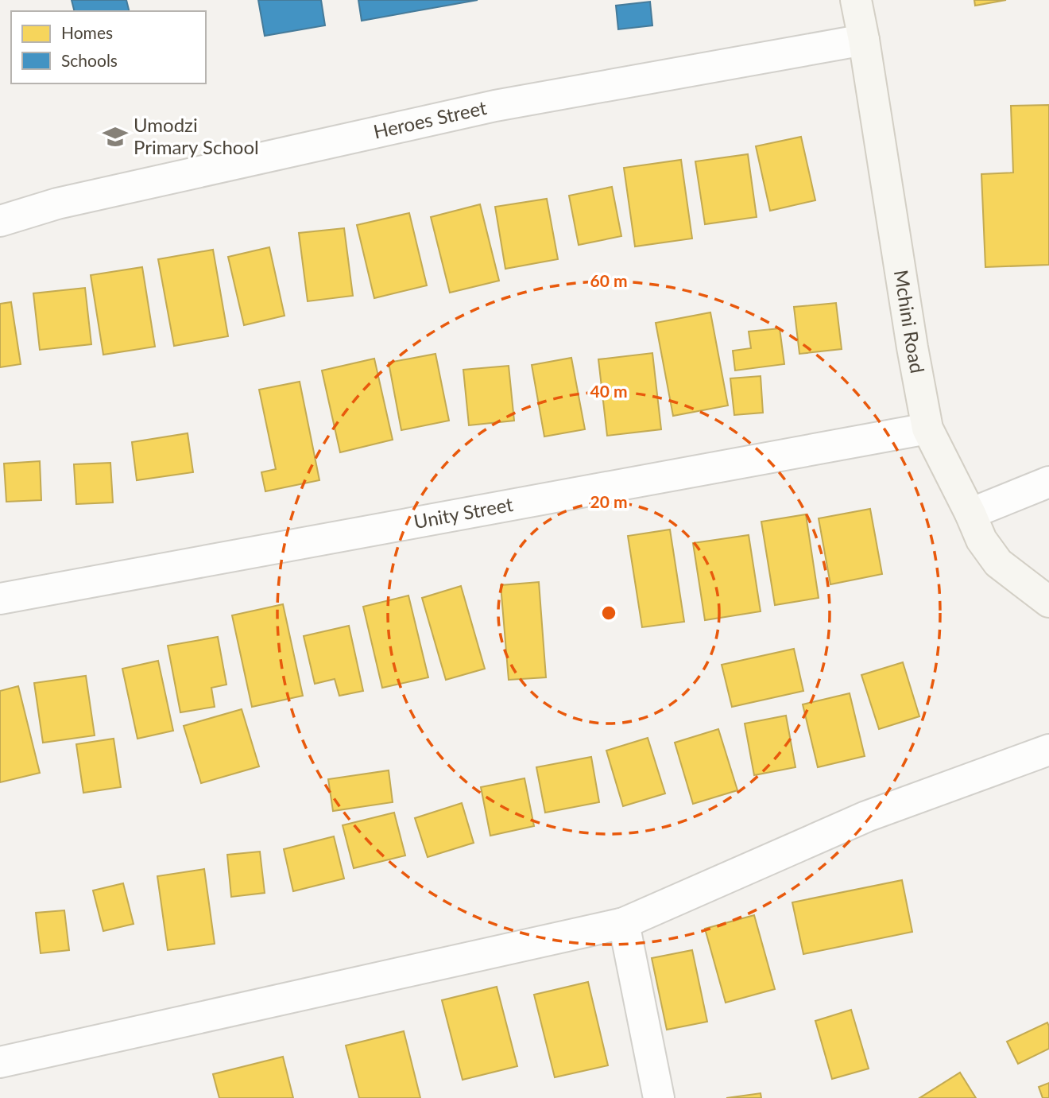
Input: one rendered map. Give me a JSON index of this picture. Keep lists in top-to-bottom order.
{
  "streets": {
    "street": ["Heroes Street", "Mchini Road", "Unity Street"]
  },
  "crossings": [
    ["Heroes Street", "Mchini Road"],
    ["Mchini Road", "Unity Street"]
  ],
  "places": {
    "school or university": ["Umodzi Primary School"]
  },
  "legend": ["Homes", "Schools"],
  "rings": ["60 m", "40 m", "20 m"]
}
